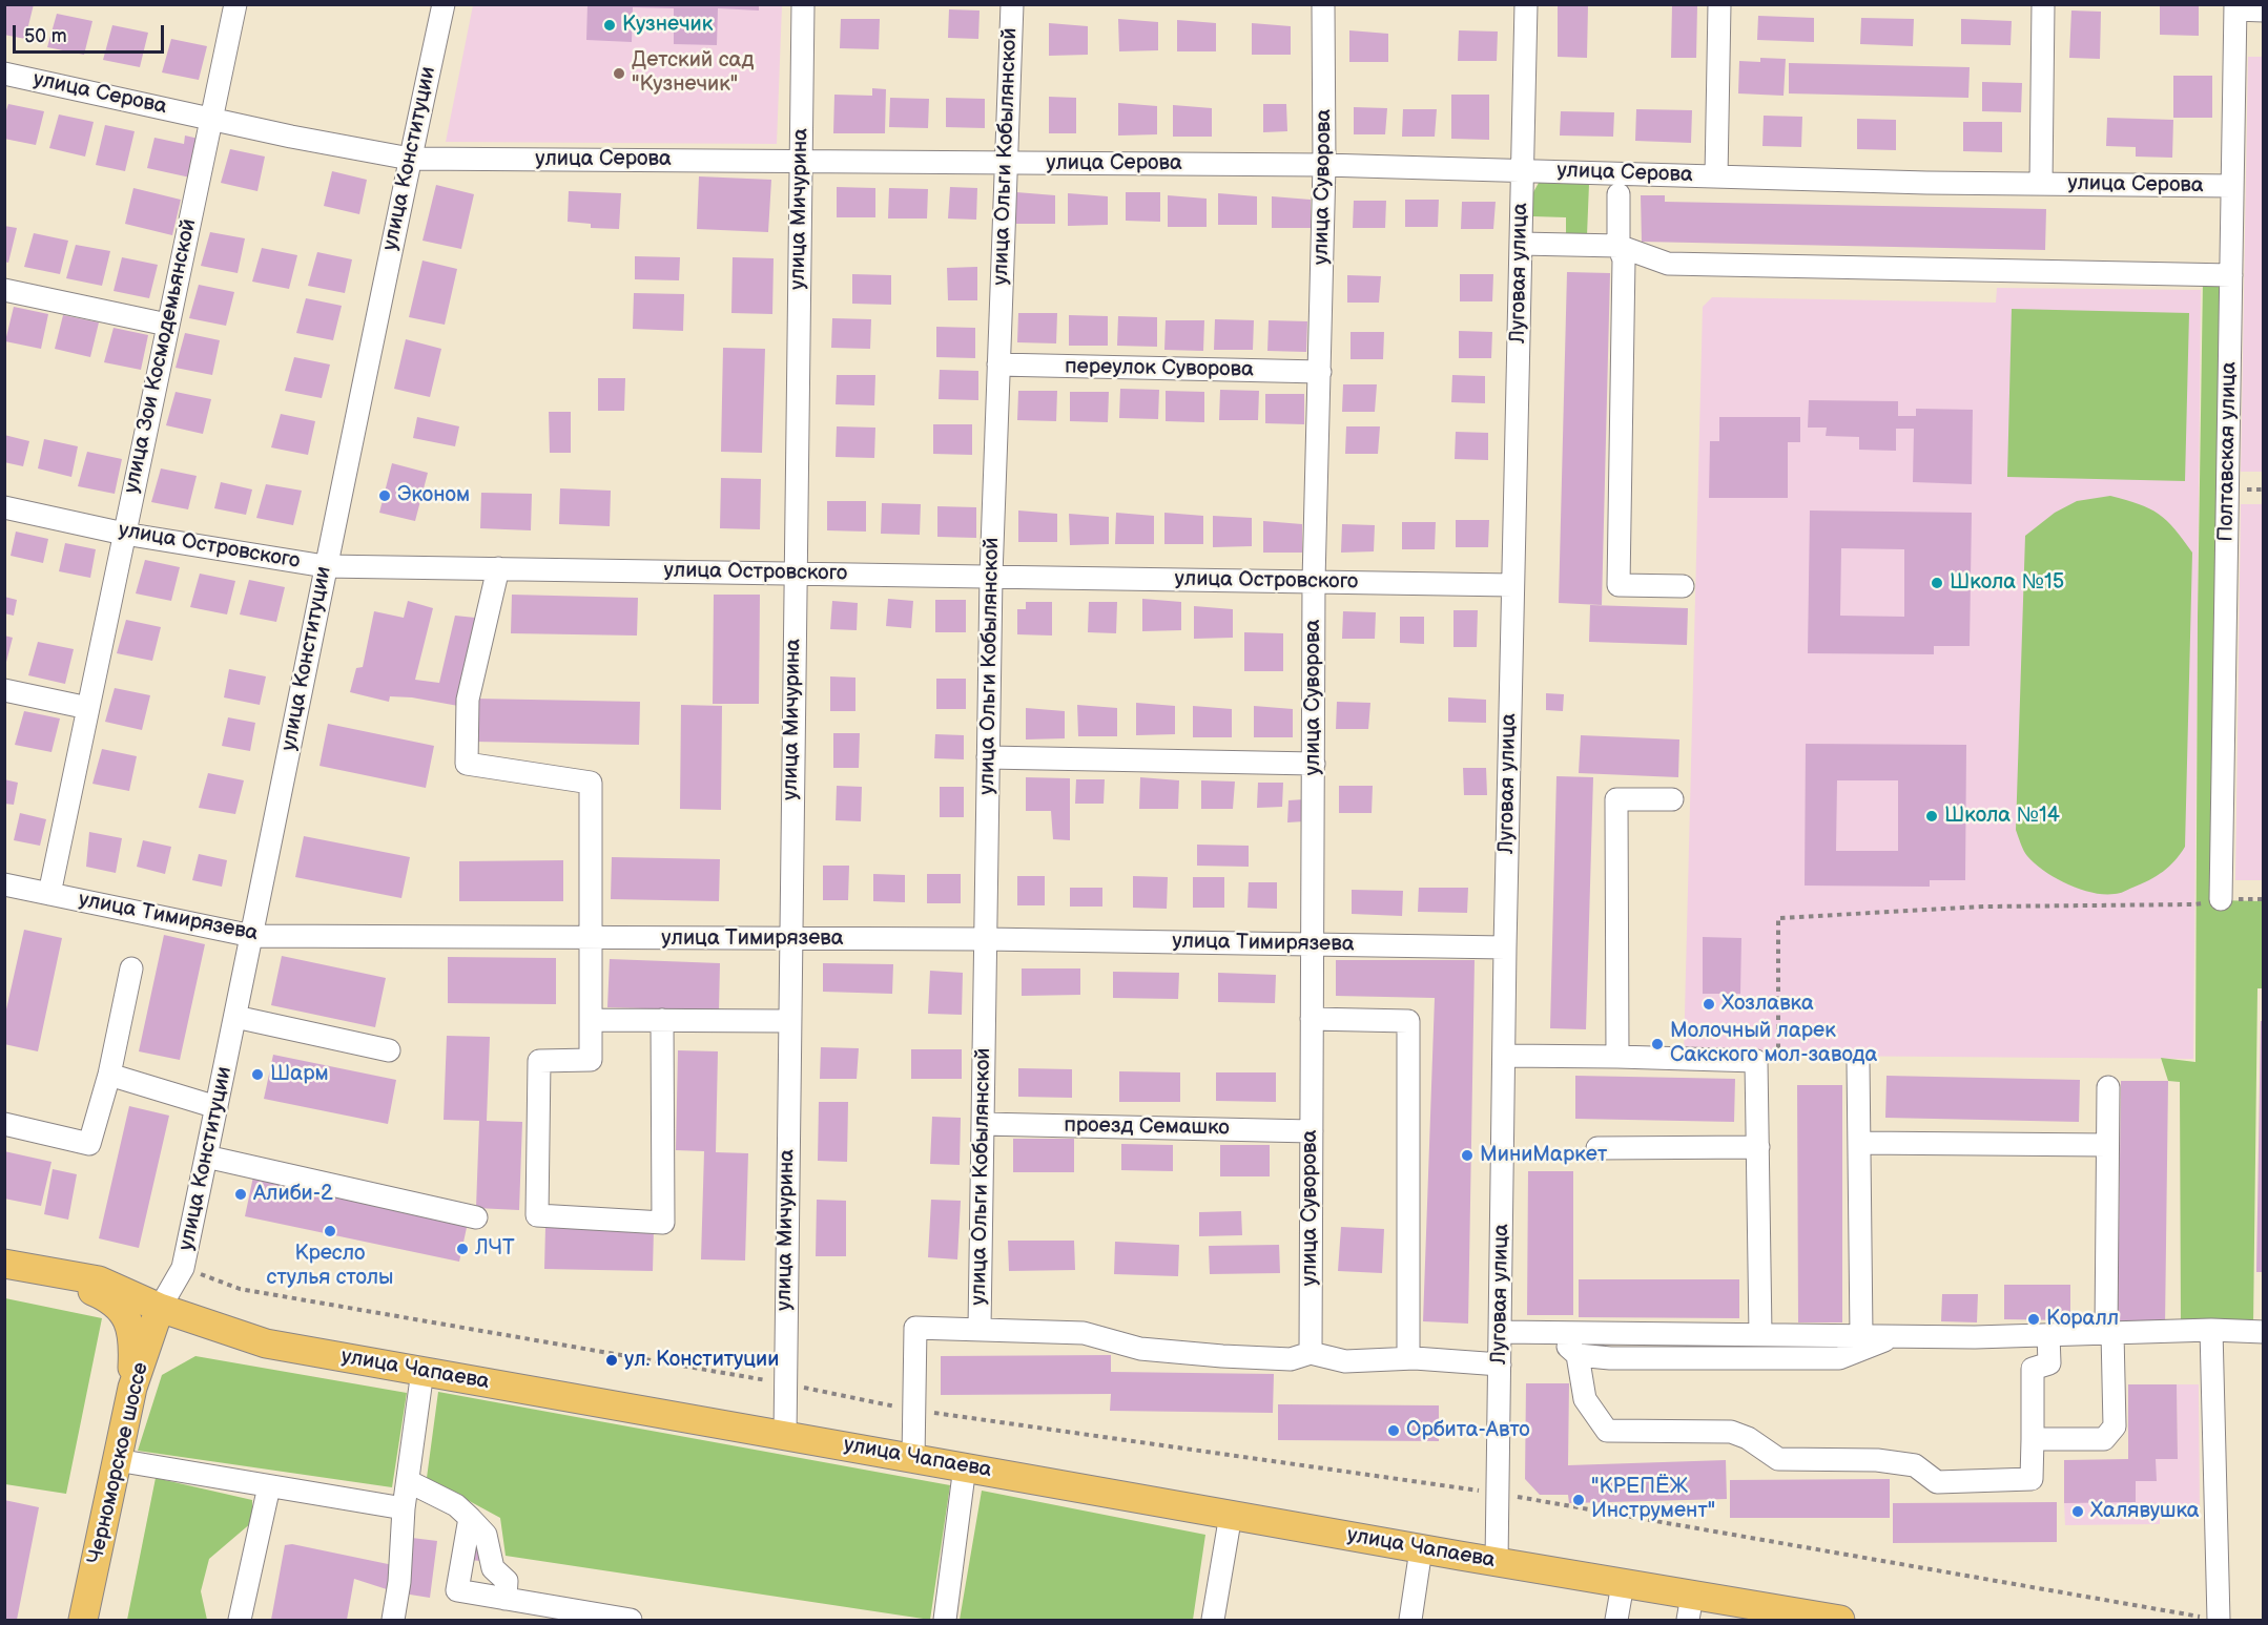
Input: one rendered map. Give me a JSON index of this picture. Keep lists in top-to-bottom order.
{
  "streets": {
    "main road": ["улица Чапаева", "Черноморское шоссе"],
    "street": [
      "улица Серова",
      "улица Ольги Кобылянской",
      "улица Конституции",
      "улица Суворова",
      "улица Мичурина",
      "Луговая улица",
      "улица Зои Космодемьянской",
      "переулок Суворова",
      "Полтавская улица",
      "улица Островского",
      "улица Тимирязева",
      "проезд Семашко"
    ]
  },
  "crossings": [
    ["улица Серова", "улица Ольги Кобылянской"],
    ["улица Серова", "улица Конституции"],
    ["улица Серова", "улица Суворова"],
    ["улица Серова", "улица Мичурина"],
    ["улица Серова", "Луговая улица"],
    ["улица Серова", "улица Зои Космодемьянской"],
    ["улица Серова", "Полтавская улица"],
    ["улица Ольги Кобылянской", "переулок Суворова"],
    ["улица Ольги Кобылянской", "улица Островского"],
    ["улица Ольги Кобылянской", "улица Тимирязева"],
    ["улица Ольги Кобылянской", "проезд Семашко"],
    ["улица Конституции", "улица Островского"],
    ["улица Конституции", "улица Тимирязева"],
    ["улица Конституции", "улица Чапаева"],
    ["улица Конституции", "Черноморское шоссе"],
    ["улица Суворова", "переулок Суворова"],
    ["улица Суворова", "улица Островского"],
    ["улица Суворова", "улица Тимирязева"],
    ["улица Суворова", "проезд Семашко"],
    ["улица Мичурина", "улица Островского"],
    ["улица Мичурина", "улица Тимирязева"],
    ["улица Мичурина", "улица Чапаева"],
    ["Луговая улица", "улица Островского"],
    ["Луговая улица", "улица Тимирязева"],
    ["Луговая улица", "улица Чапаева"],
    ["улица Зои Космодемьянской", "улица Островского"],
    ["улица Зои Космодемьянской", "улица Тимирязева"],
    ["улица Чапаева", "Черноморское шоссе"]
  ],
  "places": [
    "Кузнечик",
    "Детский сад \"Кузнечик\"",
    "Эконом",
    "Школа №15",
    "Школа №14",
    "Хозлавка",
    "Молочный ларек Сакского мол-завода",
    "Шарм",
    "МиниМаркет",
    "Алиби-2",
    "Кресло стулья столы",
    "ЛЧТ",
    "Коралл",
    "ул. Конституции",
    "Орбита-Авто",
    "\"КРЕПЁЖ Инструмент\"",
    "Халявушка"
  ],
  "scale_bar": "50 m"
}
